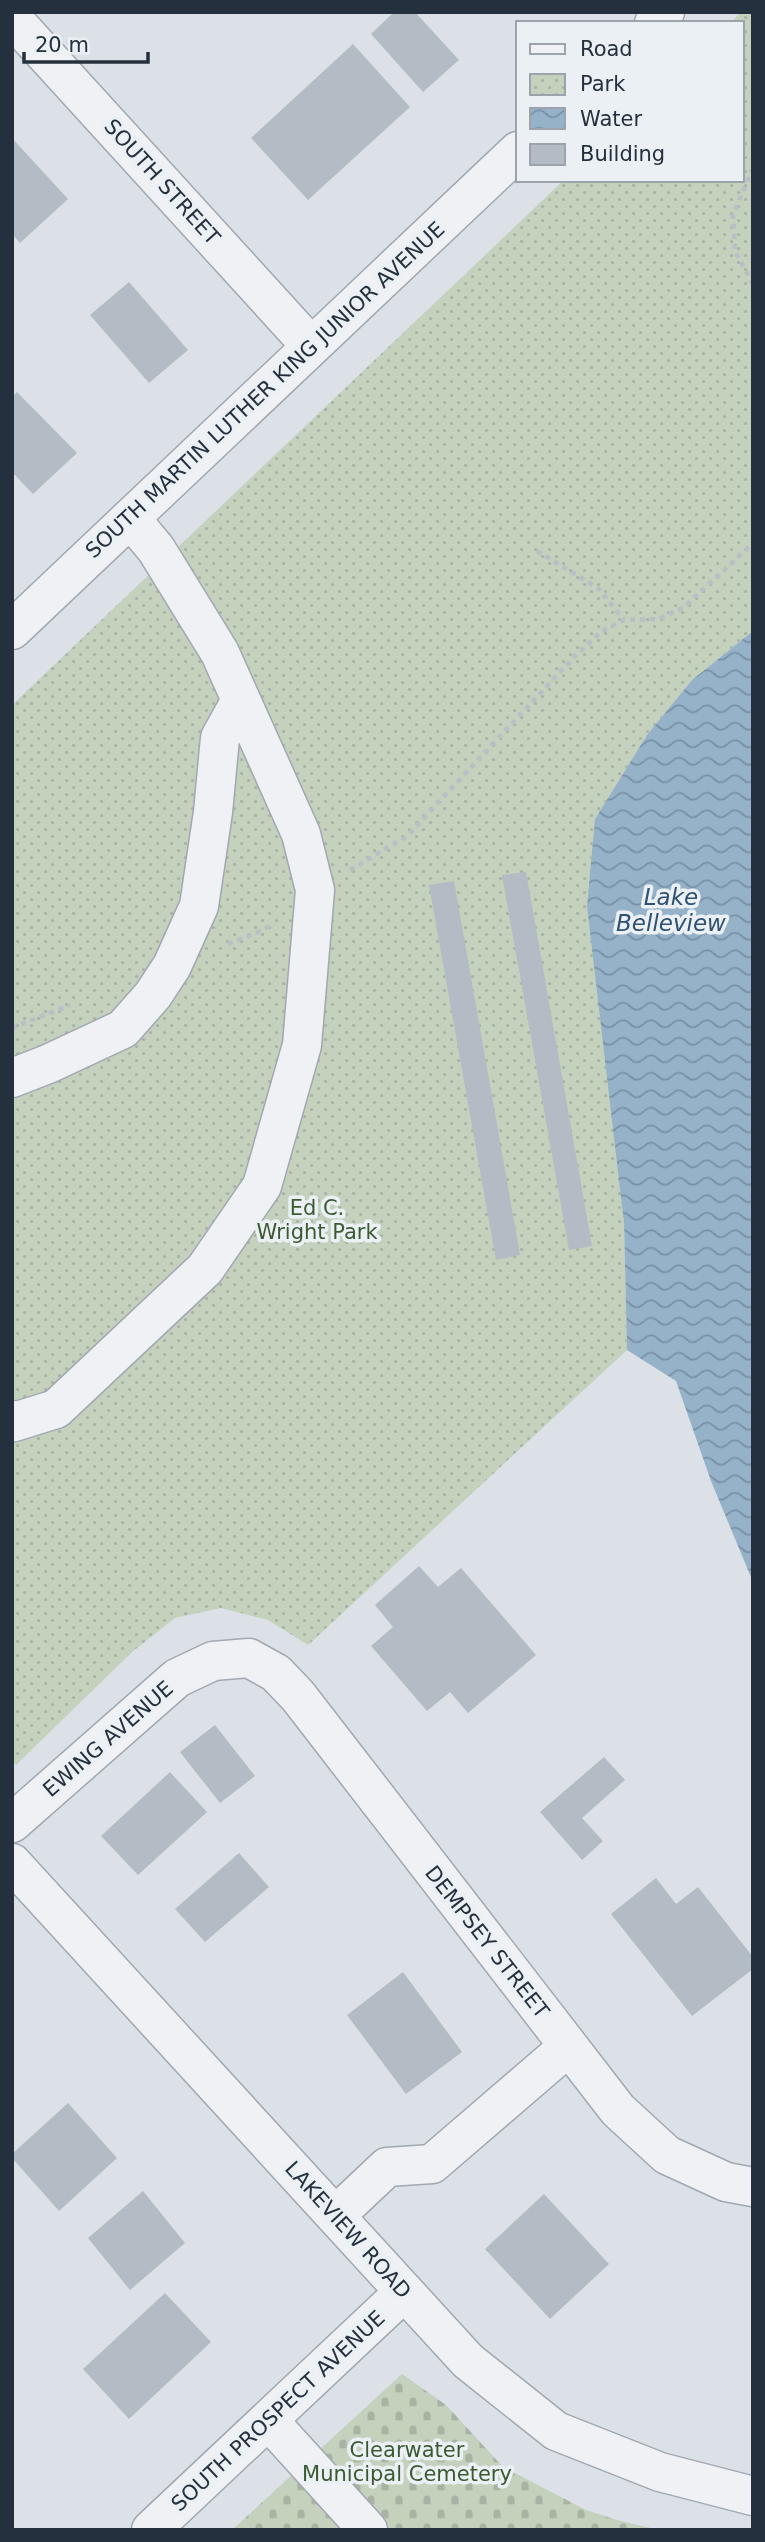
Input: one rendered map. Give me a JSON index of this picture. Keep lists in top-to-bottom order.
{
  "streets": {
    "street": [
      "SOUTH STREET",
      "SOUTH MARTIN LUTHER KING JUNIOR AVENUE",
      "EWING AVENUE",
      "DEMPSEY STREET",
      "LAKEVIEW ROAD",
      "SOUTH PROSPECT AVENUE"
    ]
  },
  "crossings": [
    ["SOUTH STREET", "SOUTH MARTIN LUTHER KING JUNIOR AVENUE"],
    ["EWING AVENUE", "DEMPSEY STREET"],
    ["LAKEVIEW ROAD", "SOUTH PROSPECT AVENUE"]
  ],
  "water": ["Lake Belleview"],
  "parks": ["Ed C. Wright Park", "Clearwater Municipal Cemetery"],
  "legend": [
    "Road",
    "Park",
    "Water",
    "Building"
  ],
  "scale_bar": "20 m"
}
